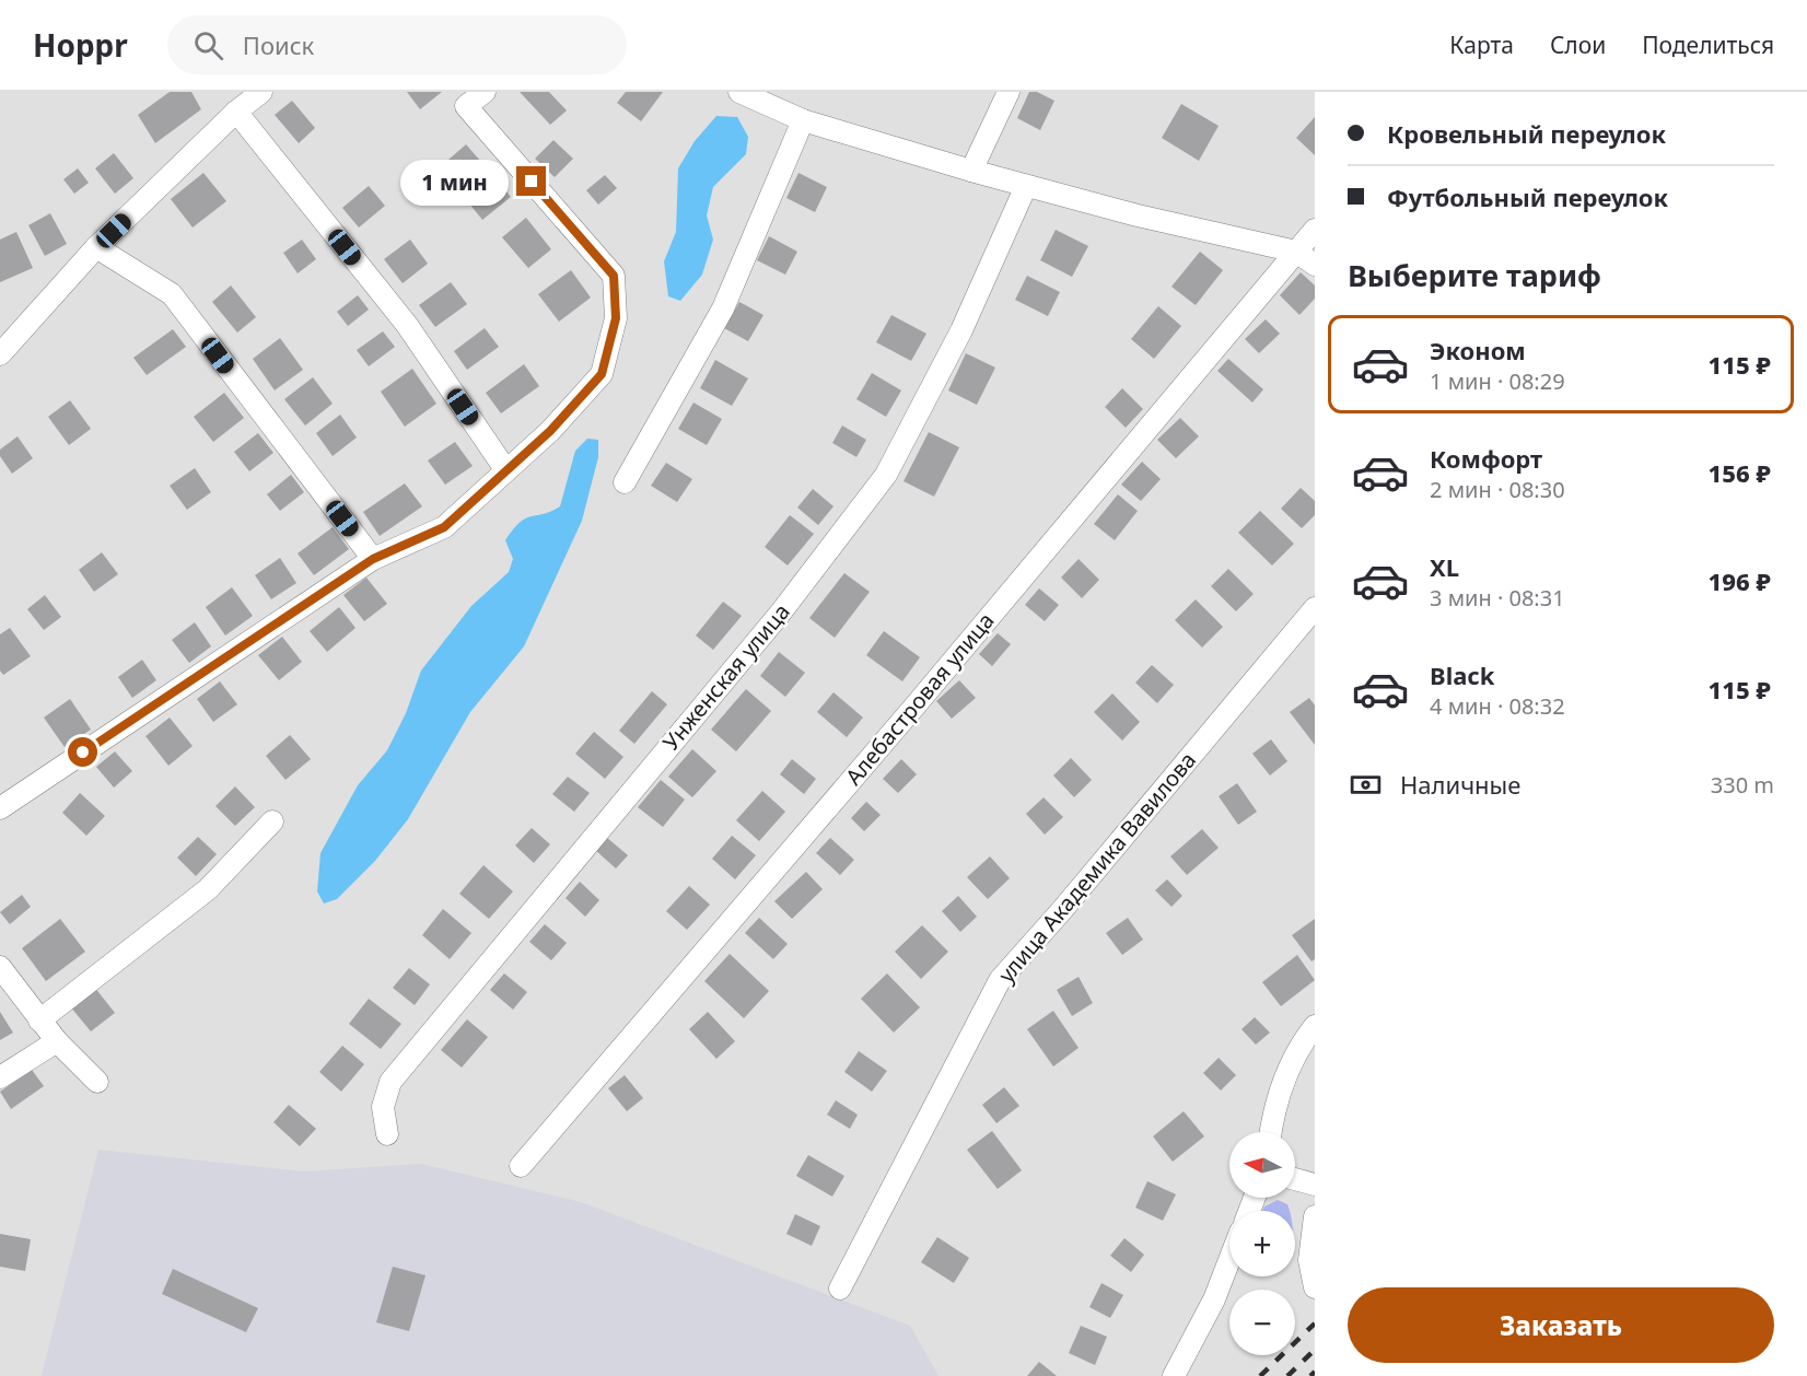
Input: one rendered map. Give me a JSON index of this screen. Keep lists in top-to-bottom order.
{
  "streets": {
    "street": ["Унженская улица", "Алебастровая улица", "улица Академика Вавилова"]
  },
  "north": "left",
  "page": {
    "header": "Hoppr",
    "search": "Поиск",
    "nav": ["Карта", "Слои", "Поделиться"],
    "banner": ["Кровельный переулок", "Футбольный переулок"],
    "bubble": "1 мин",
    "heading": "Выберите тариф",
    "list": [
      {
        "name": "Эконом",
        "note": "1 мин · 08:29",
        "value": "115 ₽"
      },
      {
        "name": "Комфорт",
        "note": "2 мин · 08:30",
        "value": "156 ₽"
      },
      {
        "name": "XL",
        "note": "3 мин · 08:31",
        "value": "196 ₽"
      },
      {
        "name": "Black",
        "note": "4 мин · 08:32",
        "value": "115 ₽"
      }
    ],
    "pay": ["Наличные", "330 m"],
    "map_buttons": ["+", "−"],
    "buttons": "Заказать"
  }
}
